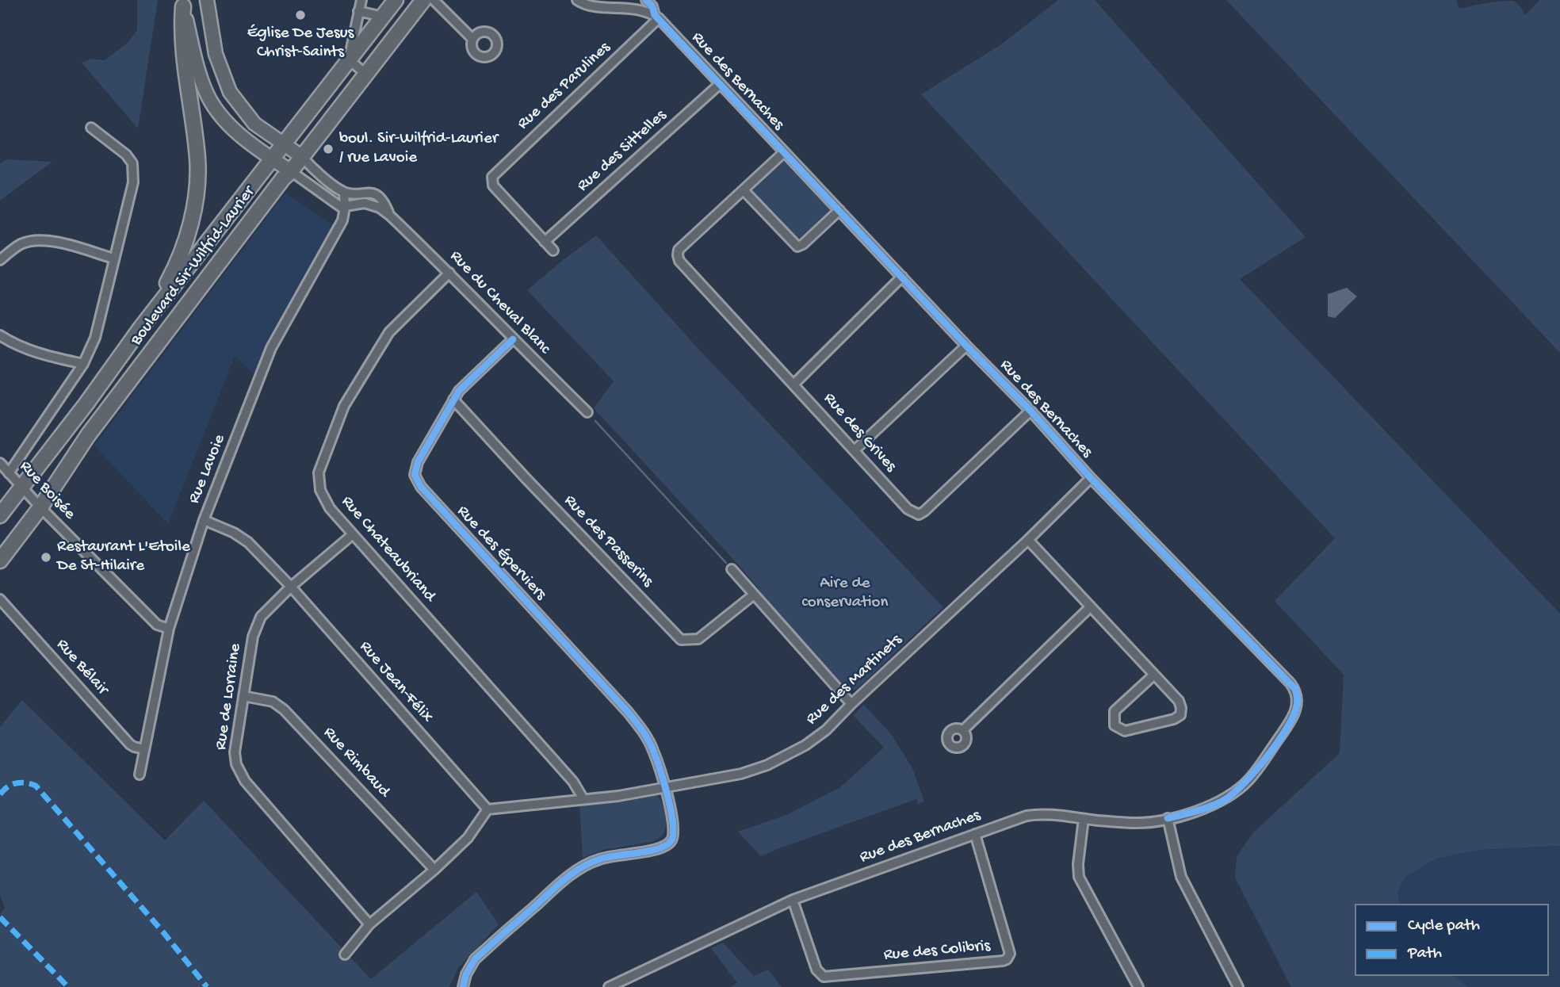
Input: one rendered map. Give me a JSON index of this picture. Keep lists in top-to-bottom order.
{
  "streets": {
    "main road": ["Boulevard Sir-Wilfrid-Laurier"],
    "street": [
      "Rue des Bernaches",
      "Rue des Parulines",
      "Rue des Sittelles",
      "Rue du Cheval Blanc",
      "Rue des Grives",
      "Rue Lavoie",
      "Rue Boisée",
      "Rue des Passerins",
      "Rue Chateaubriand",
      "Rue des Éperviers",
      "Rue Bélair",
      "Rue des Martinets",
      "Rue Jean-Félix",
      "Rue de Lorraine",
      "Rue Rimbaud",
      "Rue des Colibris"
    ]
  },
  "crossings": [
    ["Rue des Bernaches", "Rue des Parulines"],
    ["Rue des Bernaches", "Rue des Sittelles"],
    ["Rue des Bernaches", "Rue des Grives"],
    ["Rue des Bernaches", "Rue des Martinets"],
    ["Rue des Bernaches", "Rue des Colibris"],
    ["Rue des Parulines", "Rue des Sittelles"],
    ["Boulevard Sir-Wilfrid-Laurier", "Rue Boisée"],
    ["Rue du Cheval Blanc", "Rue Lavoie"],
    ["Rue du Cheval Blanc", "Rue Chateaubriand"],
    ["Rue du Cheval Blanc", "Rue des Éperviers"],
    ["Rue Lavoie", "Rue Boisée"],
    ["Rue Lavoie", "Rue Bélair"],
    ["Rue Lavoie", "Rue Jean-Félix"],
    ["Rue des Passerins", "Rue des Éperviers"],
    ["Rue Chateaubriand", "Rue des Martinets"],
    ["Rue Chateaubriand", "Rue de Lorraine"],
    ["Rue des Éperviers", "Rue des Martinets"],
    ["Rue Jean-Félix", "Rue de Lorraine"],
    ["Rue de Lorraine", "Rue Rimbaud"]
  ],
  "parks": ["Aire de conservation"],
  "places": ["Église De Jesus Christ-Saints", "boul. Sir-Wilfrid-Laurier / rue Lavoie", "Restaurant L'Etoile De St-Hilaire"],
  "legend": ["Cycle path", "Path"]
}
